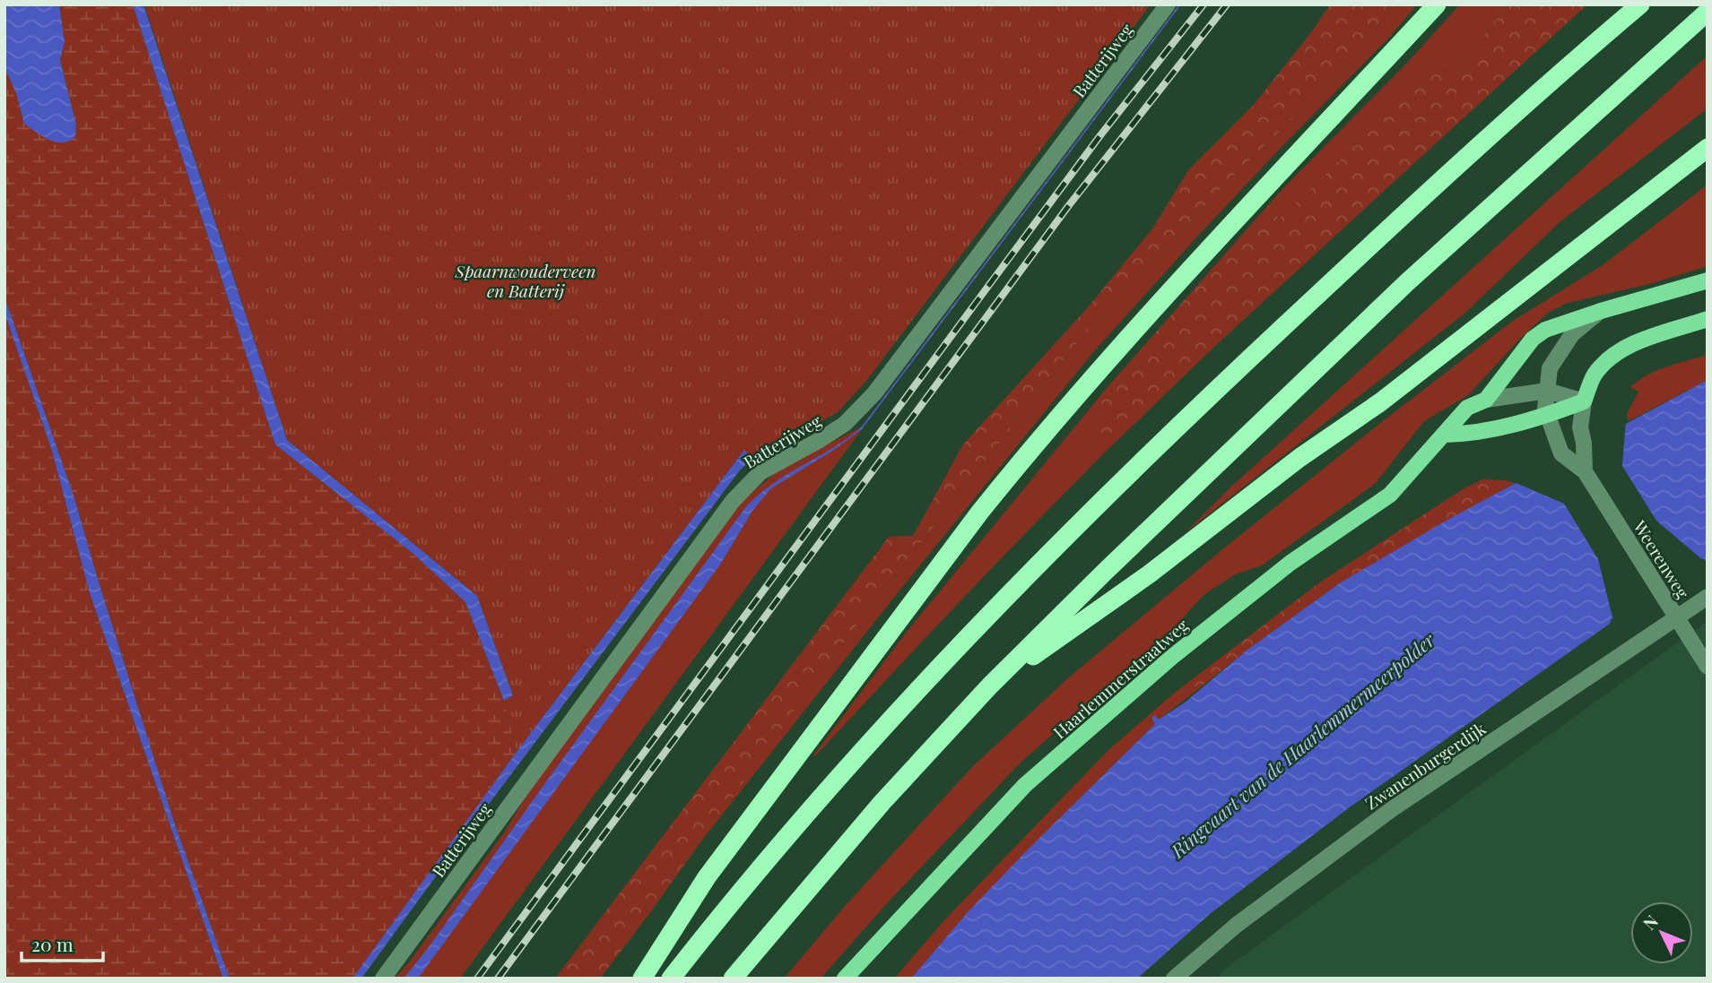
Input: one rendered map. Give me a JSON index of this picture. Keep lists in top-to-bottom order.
{
  "streets": {
    "main road": ["Haarlemmerstraatweg"],
    "street": ["Batterijweg", "Weerenweg", "Zwanenburgerdijk"]
  },
  "crossings": [
    ["Weerenweg", "Haarlemmerstraatweg"],
    ["Weerenweg", "Zwanenburgerdijk"]
  ],
  "water": ["Ringvaart van de Haarlemmermeerpolder"],
  "parks": ["Spaarnwouderveen en Batterij"],
  "scale_bar": "20 m",
  "north": "top left"
}
